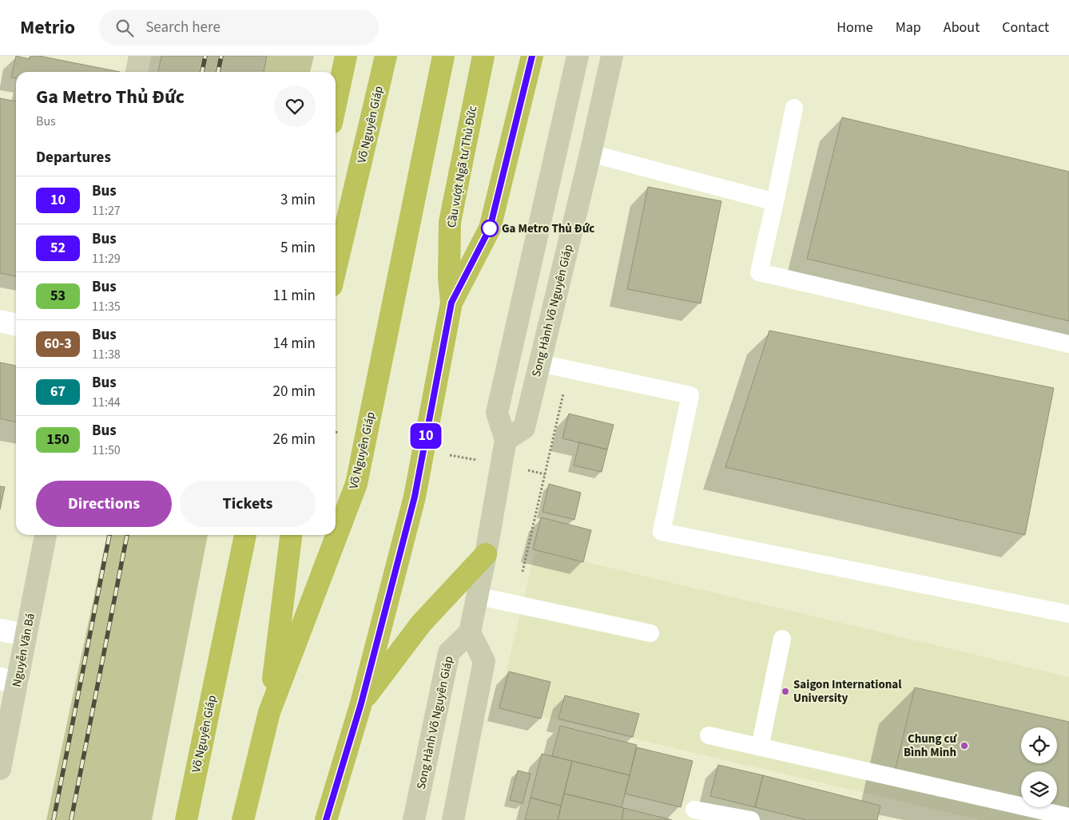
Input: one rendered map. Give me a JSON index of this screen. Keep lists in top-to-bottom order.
{
  "streets": {
    "highway": ["Võ Nguyên Giáp", "Cầu vượt Ngã tư Thủ Đức"],
    "main road": ["Song Hành Võ Nguyên Giáp", "Nguyễn Văn Bá"]
  },
  "places": ["Ga Metro Thủ Đức", "Saigon International University", "Chung cư Bình Minh"],
  "lines": ["bus line 10"],
  "page": {
    "header": "Metrio",
    "search": "Search here",
    "nav": [
      "Home",
      "Map",
      "About",
      "Contact"
    ],
    "on_map": "10",
    "heading": [
      ["Ga Metro Thủ Đức", "Bus"],
      "Departures"
    ],
    "list": [
      {
        "mark": "10",
        "name": "Bus",
        "note": "11:27",
        "value": "3 min"
      },
      {
        "mark": "52",
        "name": "Bus",
        "note": "11:29",
        "value": "5 min"
      },
      {
        "mark": "53",
        "name": "Bus",
        "note": "11:35",
        "value": "11 min"
      },
      {
        "mark": "60-3",
        "name": "Bus",
        "note": "11:38",
        "value": "14 min"
      },
      {
        "mark": "67",
        "name": "Bus",
        "note": "11:44",
        "value": "20 min"
      },
      {
        "mark": "150",
        "name": "Bus",
        "note": "11:50",
        "value": "26 min"
      }
    ],
    "buttons": ["Directions", "Tickets"]
  }
}
